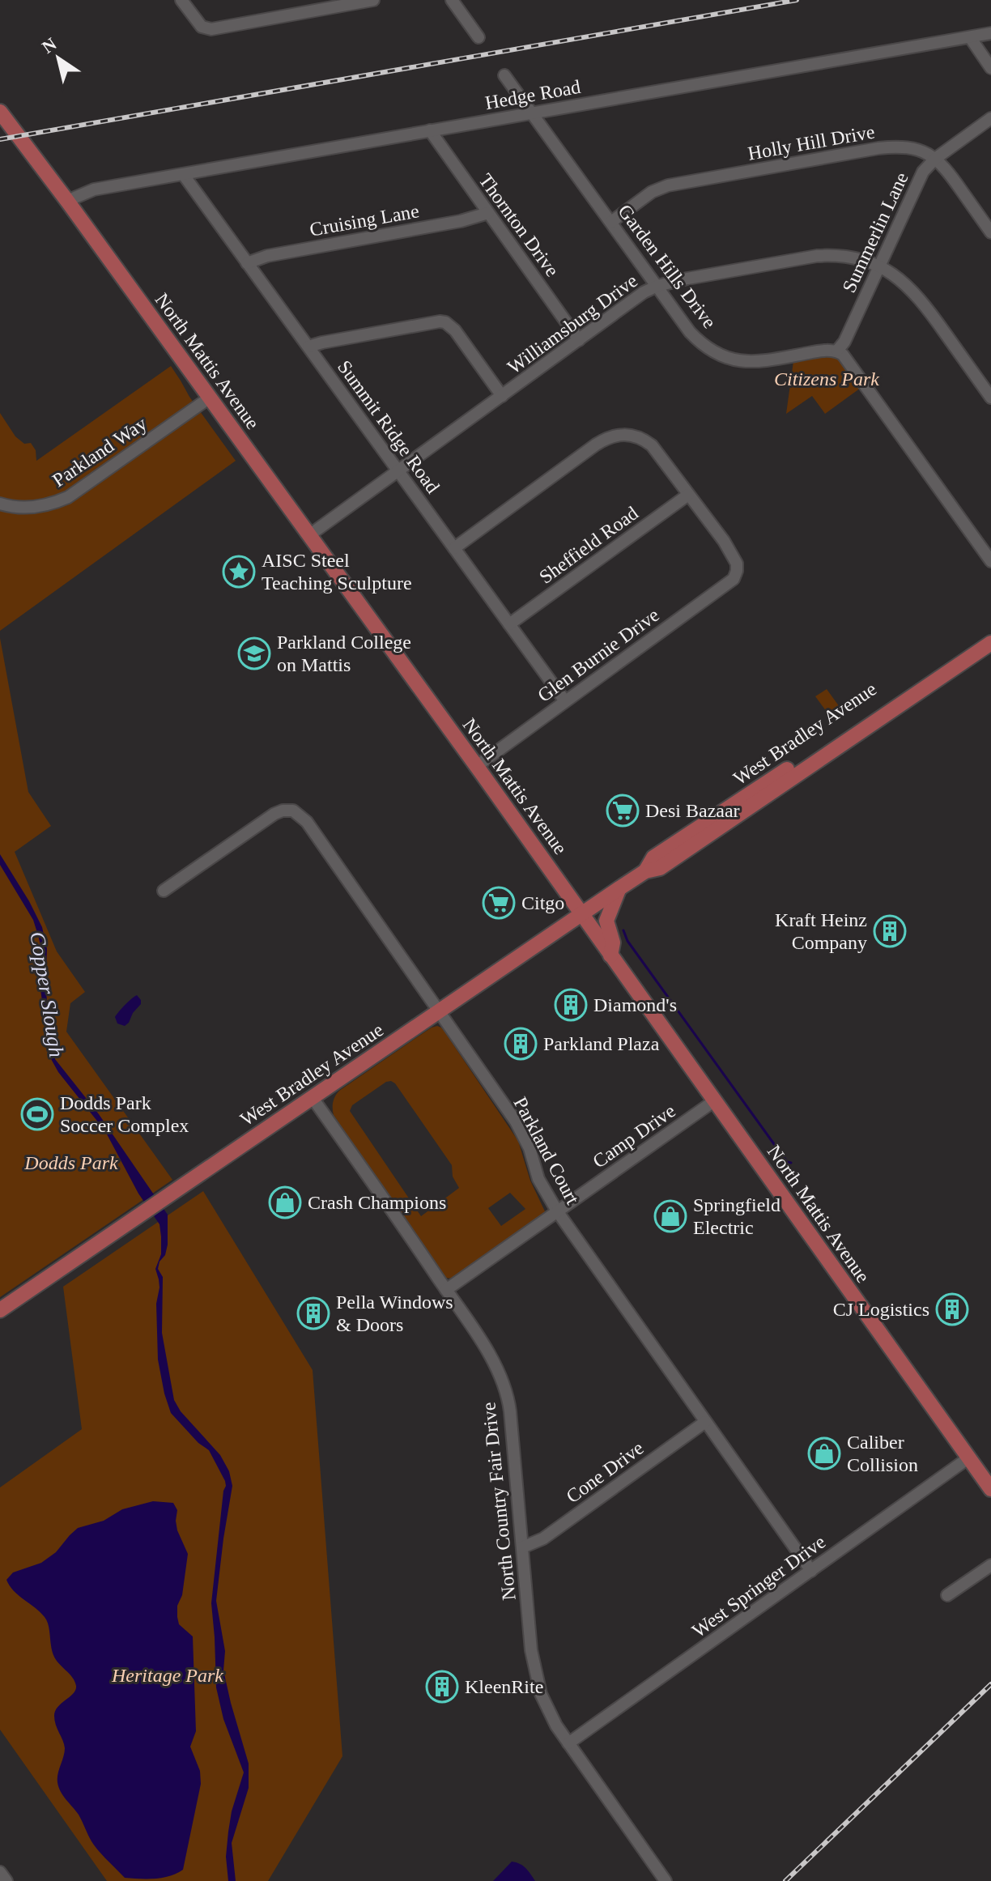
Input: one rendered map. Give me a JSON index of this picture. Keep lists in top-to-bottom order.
{
  "streets": {
    "main road": ["North Mattis Avenue", "West Bradley Avenue"],
    "street": [
      "Hedge Road",
      "Holly Hill Drive",
      "Cruising Lane",
      "Thornton Drive",
      "Summerlin Lane",
      "Garden Hills Drive",
      "Williamsburg Drive",
      "Summit Ridge Road",
      "Parkland Way",
      "Sheffield Road",
      "Glen Burnie Drive",
      "Camp Drive",
      "Parkland Court",
      "Cone Drive",
      "North Country Fair Drive",
      "West Springer Drive"
    ]
  },
  "crossings": [
    ["Hedge Road", "Thornton Drive"],
    ["Hedge Road", "Garden Hills Drive"],
    ["Hedge Road", "North Mattis Avenue"],
    ["Hedge Road", "Summit Ridge Road"],
    ["Holly Hill Drive", "Summerlin Lane"],
    ["Holly Hill Drive", "Garden Hills Drive"],
    ["Cruising Lane", "Thornton Drive"],
    ["Cruising Lane", "Summit Ridge Road"],
    ["Thornton Drive", "Williamsburg Drive"],
    ["Summerlin Lane", "Garden Hills Drive"],
    ["Summerlin Lane", "Williamsburg Drive"],
    ["Garden Hills Drive", "Williamsburg Drive"],
    ["Williamsburg Drive", "North Mattis Avenue"],
    ["Williamsburg Drive", "Summit Ridge Road"],
    ["North Mattis Avenue", "Parkland Way"],
    ["North Mattis Avenue", "Glen Burnie Drive"],
    ["North Mattis Avenue", "West Bradley Avenue"],
    ["North Mattis Avenue", "Camp Drive"],
    ["North Mattis Avenue", "West Springer Drive"],
    ["Summit Ridge Road", "Sheffield Road"],
    ["Summit Ridge Road", "Glen Burnie Drive"],
    ["Sheffield Road", "Glen Burnie Drive"],
    ["West Bradley Avenue", "Parkland Court"],
    ["West Bradley Avenue", "North Country Fair Drive"],
    ["Camp Drive", "Parkland Court"],
    ["Camp Drive", "North Country Fair Drive"],
    ["Parkland Court", "Cone Drive"],
    ["Parkland Court", "West Springer Drive"],
    ["Cone Drive", "North Country Fair Drive"],
    ["North Country Fair Drive", "West Springer Drive"]
  ],
  "water": ["Copper Slough"],
  "parks": ["Citizens Park", "Dodds Park", "Heritage Park"],
  "places": {
    "place": ["AISC Steel Teaching Sculpture"],
    "school or university": ["Parkland College on Mattis"],
    "supermarket": ["Desi Bazaar", "Citgo"],
    "building": [
      "Kraft Heinz Company",
      "Diamond's",
      "Parkland Plaza",
      "CJ Logistics",
      "Pella Windows & Doors",
      "KleenRite"
    ],
    "sports": ["Dodds Park Soccer Complex"],
    "shop": ["Crash Champions", "Springfield Electric", "Caliber Collision"]
  },
  "north": "top left"
}
